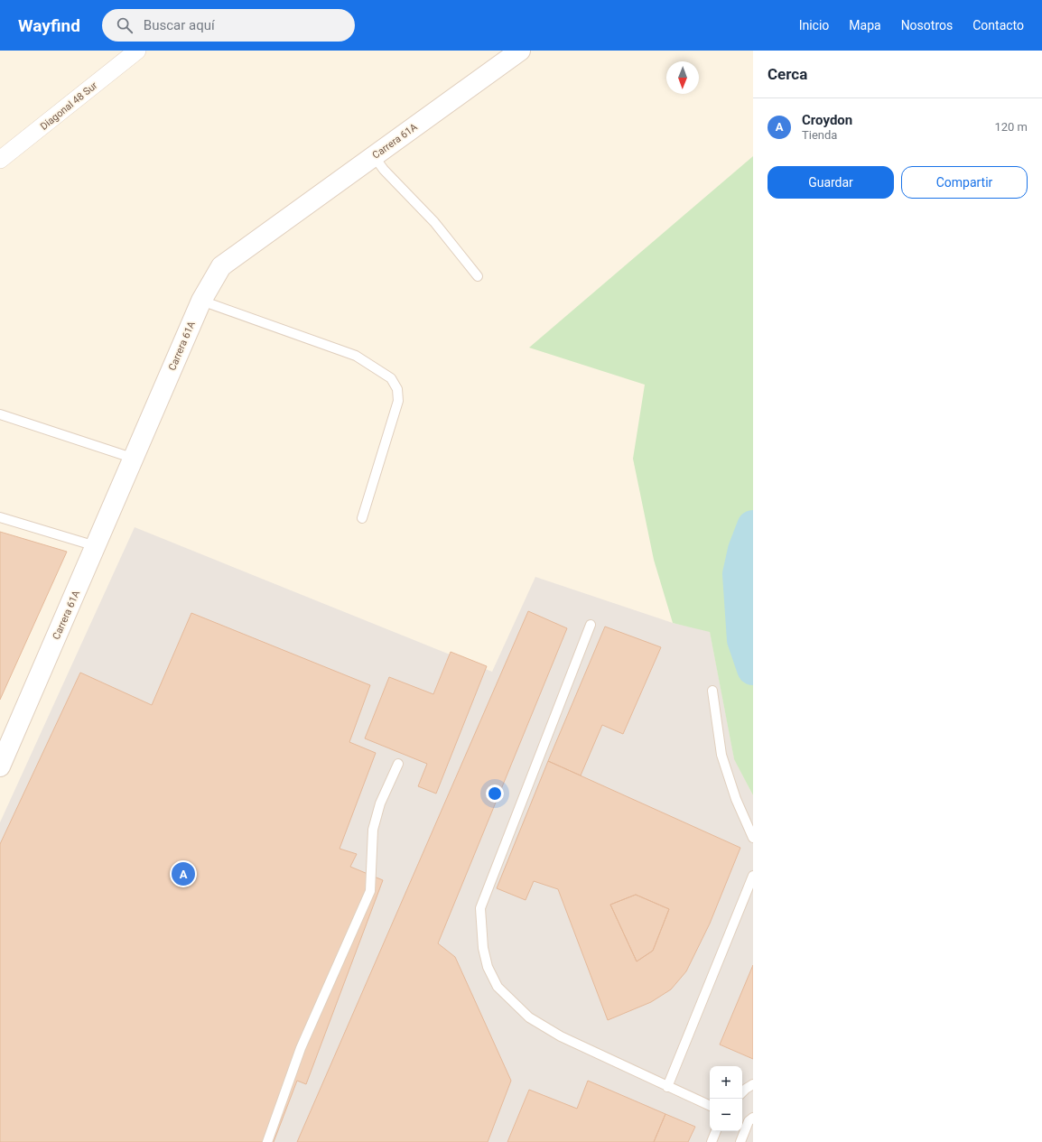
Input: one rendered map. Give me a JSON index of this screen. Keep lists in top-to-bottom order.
{
  "streets": {
    "street": ["Diagonal 48 Sur", "Carrera 61A"]
  },
  "north": "bottom",
  "page": {
    "header": "Wayfind",
    "search": "Buscar aquí",
    "nav": [
      "Inicio",
      "Mapa",
      "Nosotros",
      "Contacto"
    ],
    "heading": "Cerca",
    "list": [
      {
        "mark": "A",
        "name": "Croydon",
        "note": "Tienda",
        "value": "120 m"
      }
    ],
    "buttons": ["Guardar", "Compartir"],
    "pins": "A",
    "map_buttons": ["+", "−"]
  }
}
